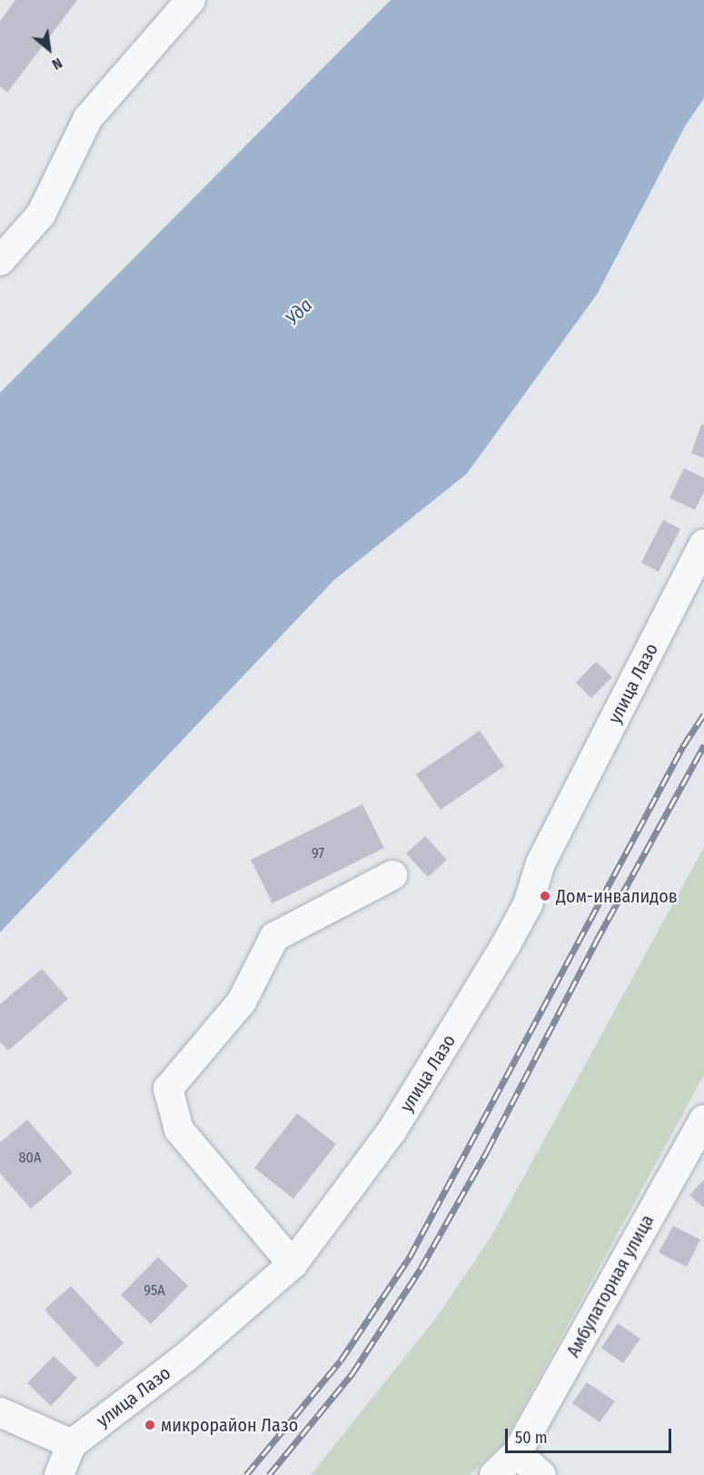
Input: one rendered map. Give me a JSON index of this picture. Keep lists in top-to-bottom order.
{
  "streets": {
    "street": ["улица Лазо", "Амбулаторная улица"]
  },
  "water": ["Уда"],
  "places": ["Дом-инвалидов", "микрорайон Лазо"],
  "house_numbers": ["97", "80А", "95А"],
  "scale_bar": "50 m",
  "north": "bottom right"
}
